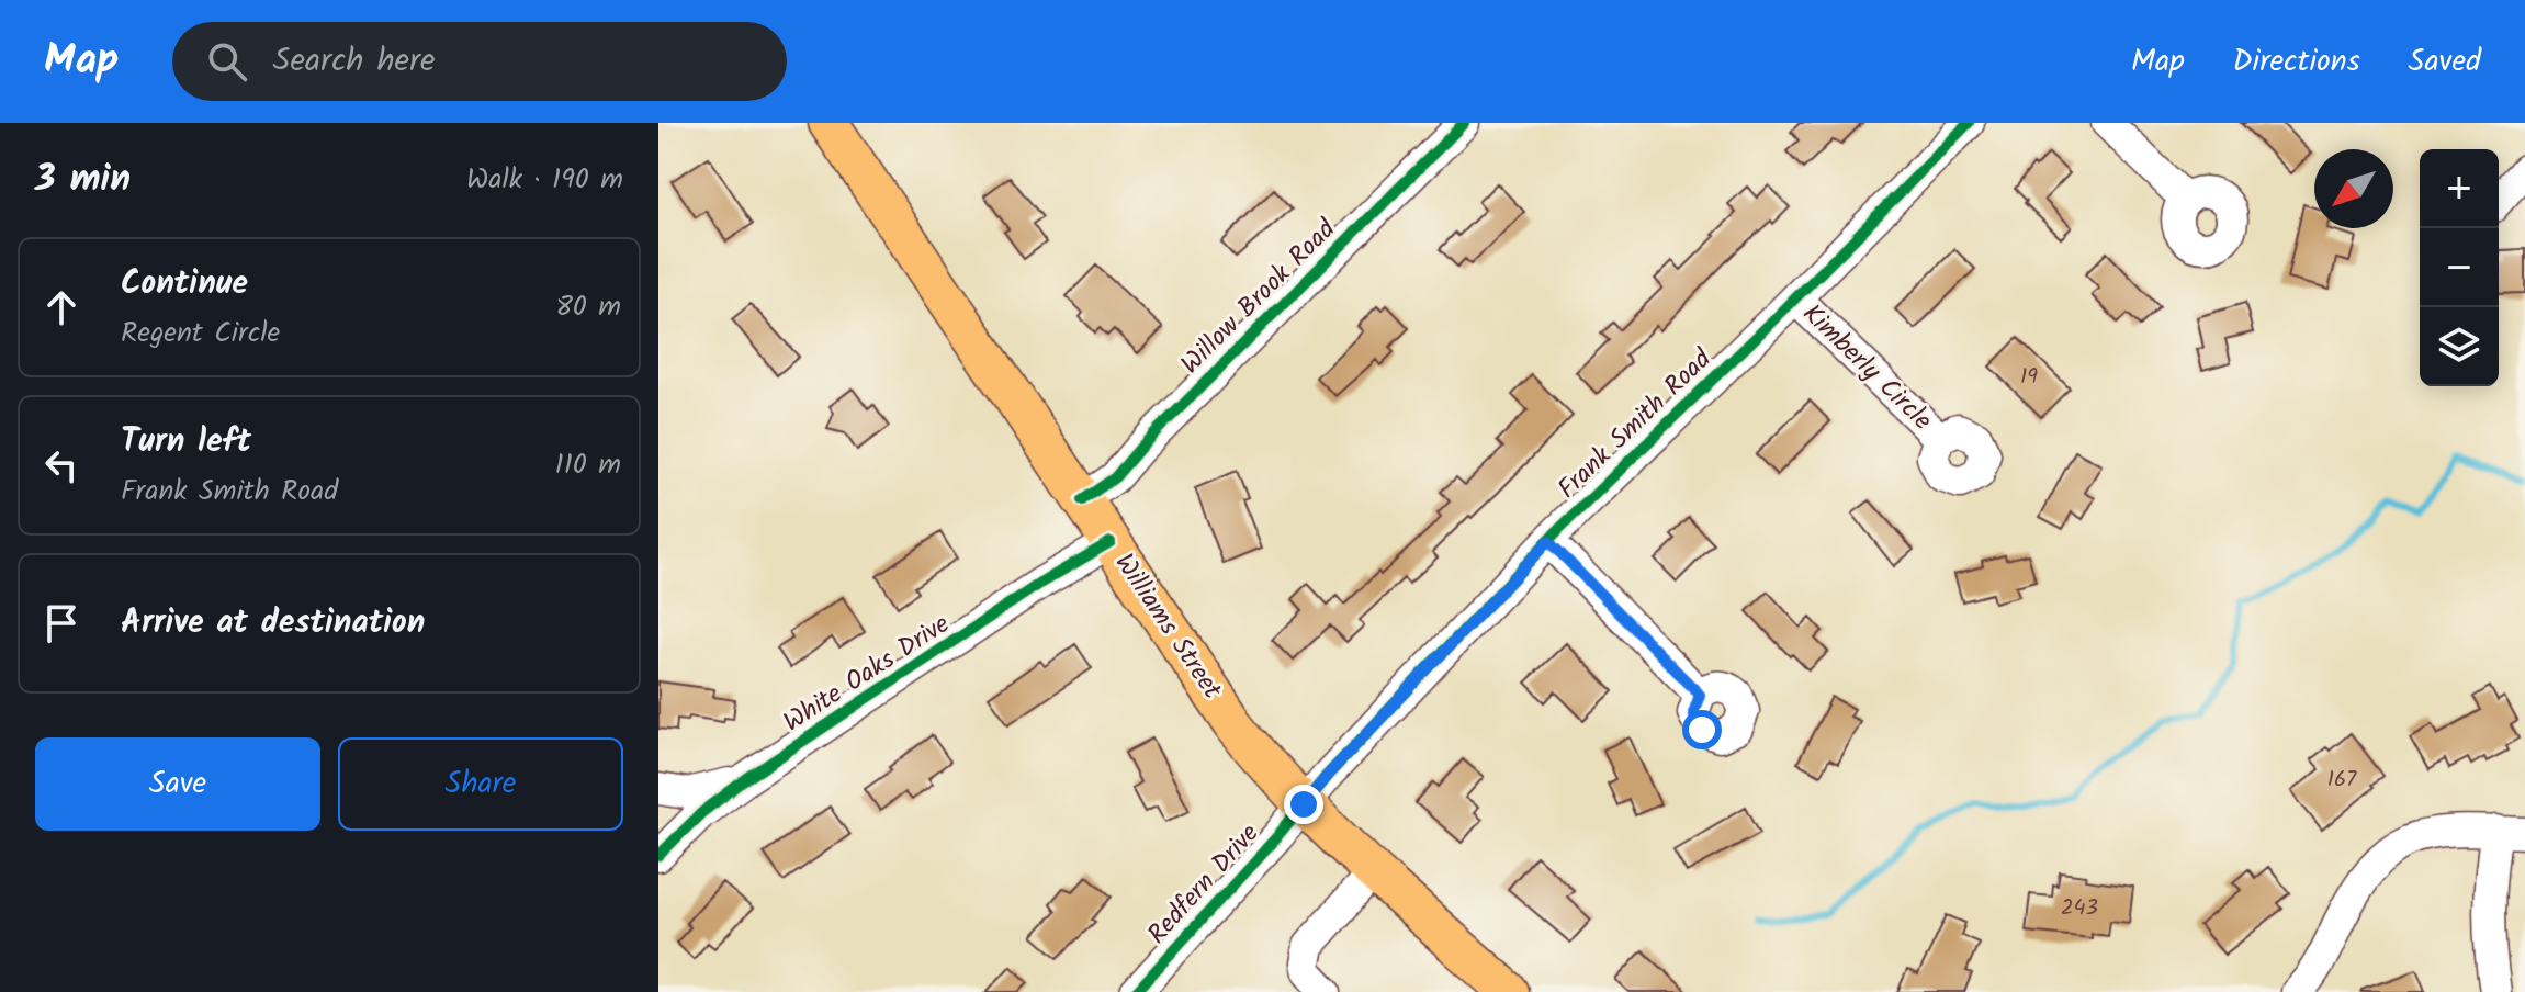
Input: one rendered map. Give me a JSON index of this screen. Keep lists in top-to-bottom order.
{
  "streets": {
    "main road": ["Williams Street"],
    "street": [
      "Willow Brook Road",
      "Kimberly Circle",
      "Frank Smith Road",
      "White Oaks Drive",
      "Redfern Drive"
    ]
  },
  "crossings": [
    ["Willow Brook Road", "Williams Street"],
    ["Kimberly Circle", "Frank Smith Road"],
    ["Frank Smith Road", "Williams Street"],
    ["Frank Smith Road", "Redfern Drive"],
    ["Williams Street", "White Oaks Drive"],
    ["Williams Street", "Redfern Drive"]
  ],
  "house_numbers": ["19", "167", "243"],
  "north": "bottom left",
  "page": {
    "header": "Map",
    "search": "Search here",
    "nav": ["Map", "Directions", "Saved"],
    "heading": ["3 min", "Walk · 190 m"],
    "map_buttons": ["+", "−"],
    "list": [
      ["Continue", "Regent Circle", "80 m"],
      ["Turn left", "Frank Smith Road", "110 m"],
      "Arrive at destination"
    ],
    "buttons": ["Save", "Share"]
  }
}
